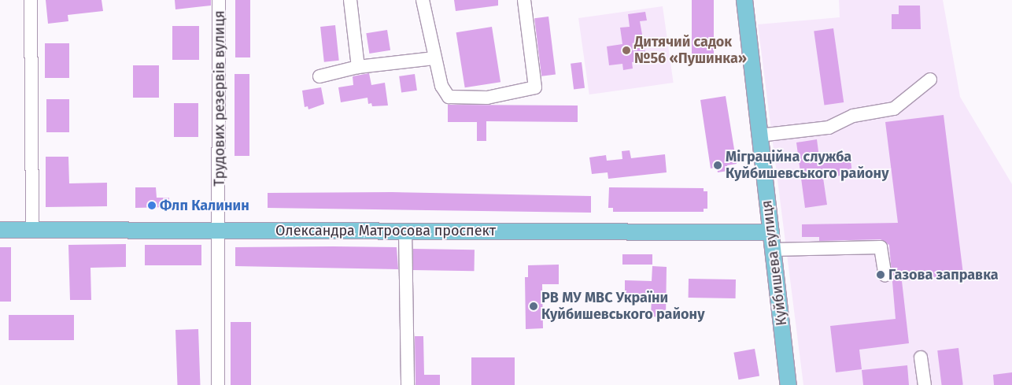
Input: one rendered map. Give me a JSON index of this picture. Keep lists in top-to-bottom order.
{
  "streets": {
    "main road": ["Олександра Матросова проспект", "Куйбишева вулиця"],
    "street": ["Трудових резервів вулиця"]
  },
  "crossings": [
    ["Трудових резервів вулиця", "Олександра Матросова проспект"],
    ["Олександра Матросова проспект", "Куйбишева вулиця"]
  ],
  "places": [
    "Дитячий садок №56 «Пушинка»",
    "Міграційна служба Куйбишевського району",
    "Флп Калинин",
    "Газова заправка",
    "РВ МУ МВС України Куйбишевського району"
  ]
}
